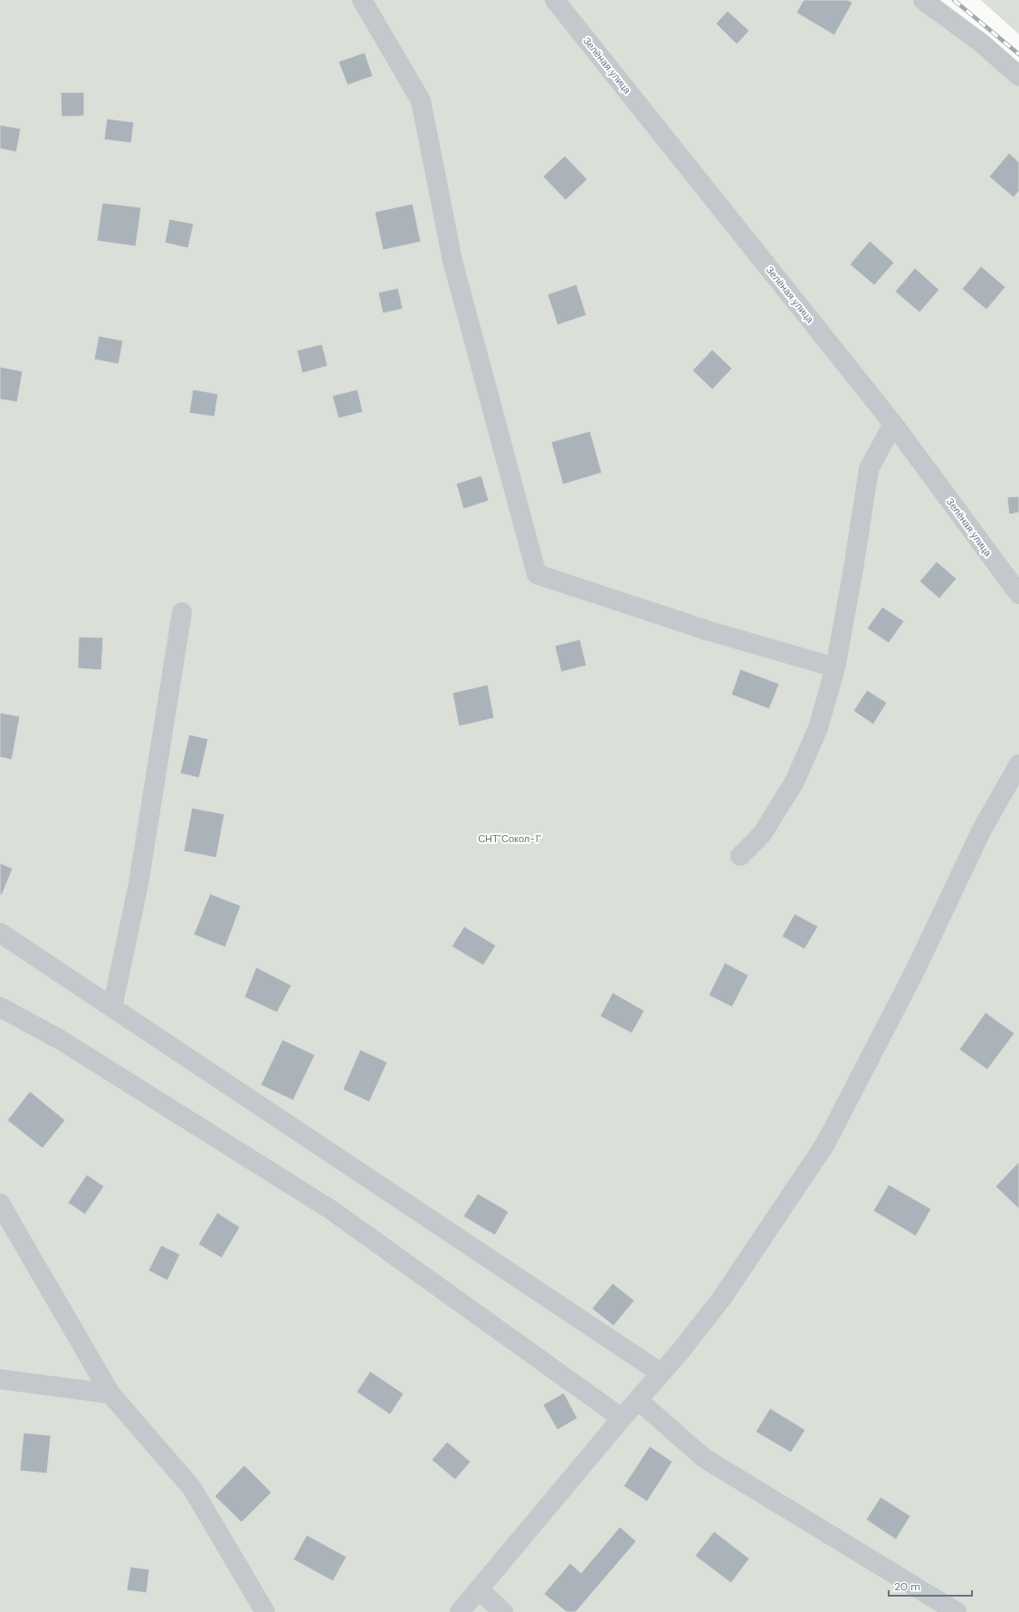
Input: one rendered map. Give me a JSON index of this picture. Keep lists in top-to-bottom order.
{
  "streets": {
    "street": ["Зелёная улица"]
  },
  "parks": ["СНТ\"Сокол-1\""],
  "scale_bar": "20 m"
}
